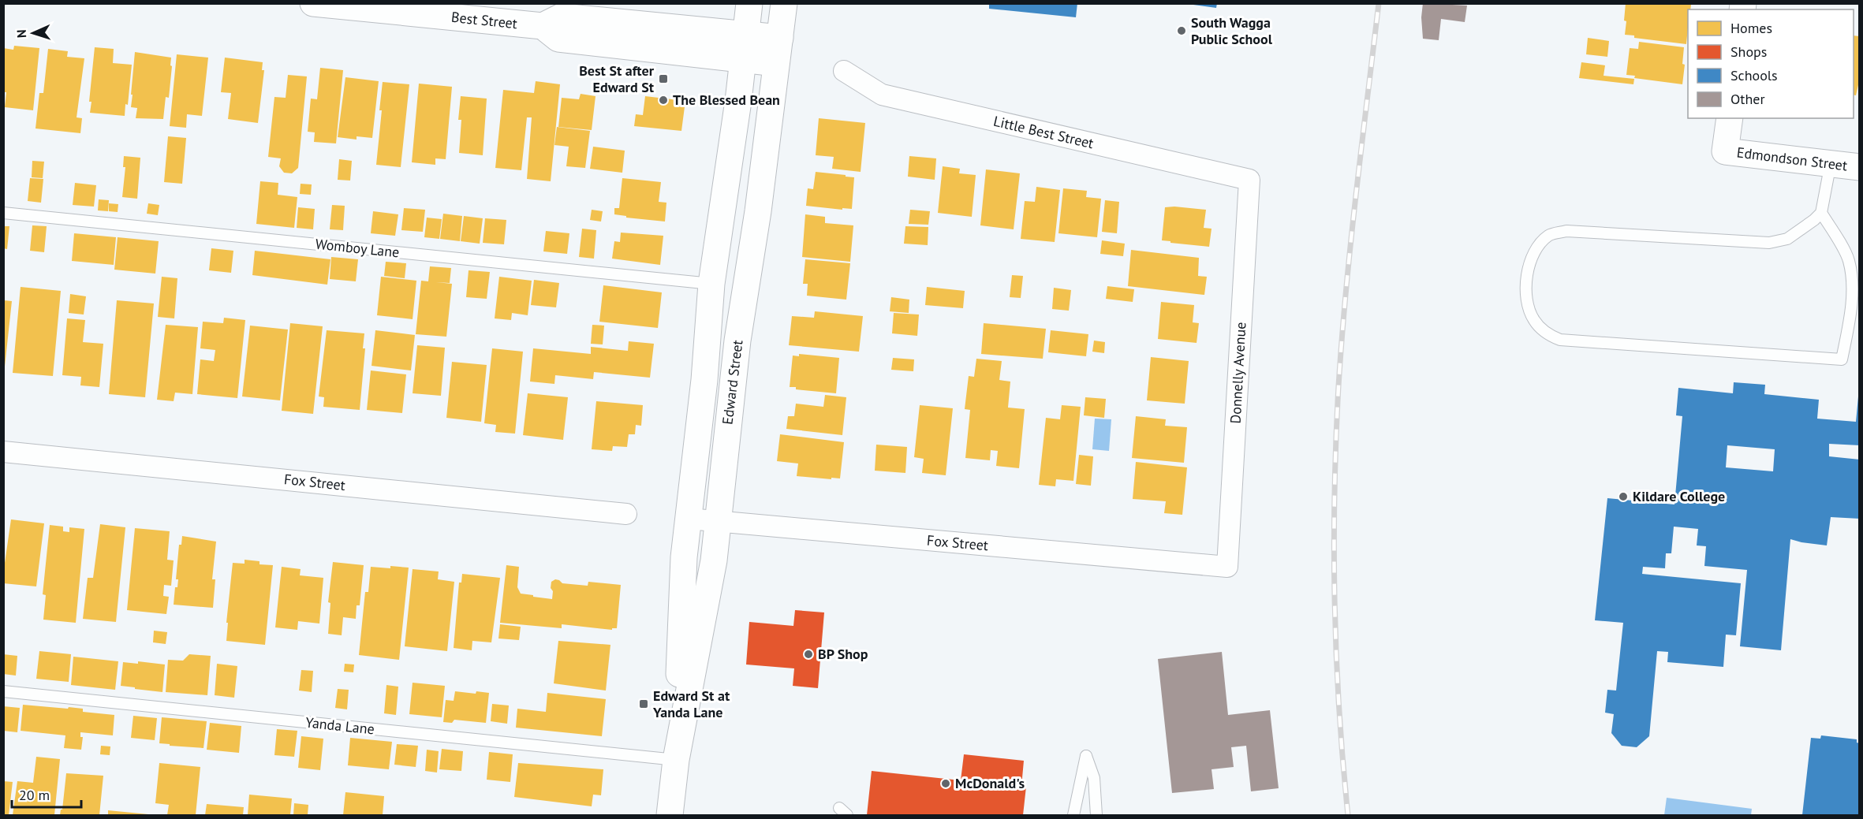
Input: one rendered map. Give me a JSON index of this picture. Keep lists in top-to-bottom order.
{
  "streets": {
    "main road": ["Best Street", "Edmondson Street", "Edward Street"],
    "street": ["Little Best Street", "Donnelly Avenue", "Fox Street"],
    "lane": ["Womboy Lane", "Yanda Lane"]
  },
  "crossings": [
    ["Best Street", "Edward Street"],
    ["Little Best Street", "Donnelly Avenue"],
    ["Womboy Lane", "Edward Street"],
    ["Donnelly Avenue", "Fox Street"],
    ["Edward Street", "Fox Street"],
    ["Edward Street", "Yanda Lane"]
  ],
  "places": {
    "other": [
      "South Wagga Public School",
      "The Blessed Bean",
      "Kildare College",
      "BP Shop",
      "McDonald's"
    ],
    "transit": ["Best St after Edward St", "Edward St at Yanda Lane"]
  },
  "legend": [
    "Homes",
    "Shops",
    "Schools",
    "Other"
  ],
  "scale_bar": "20 m",
  "north": "left"
}
